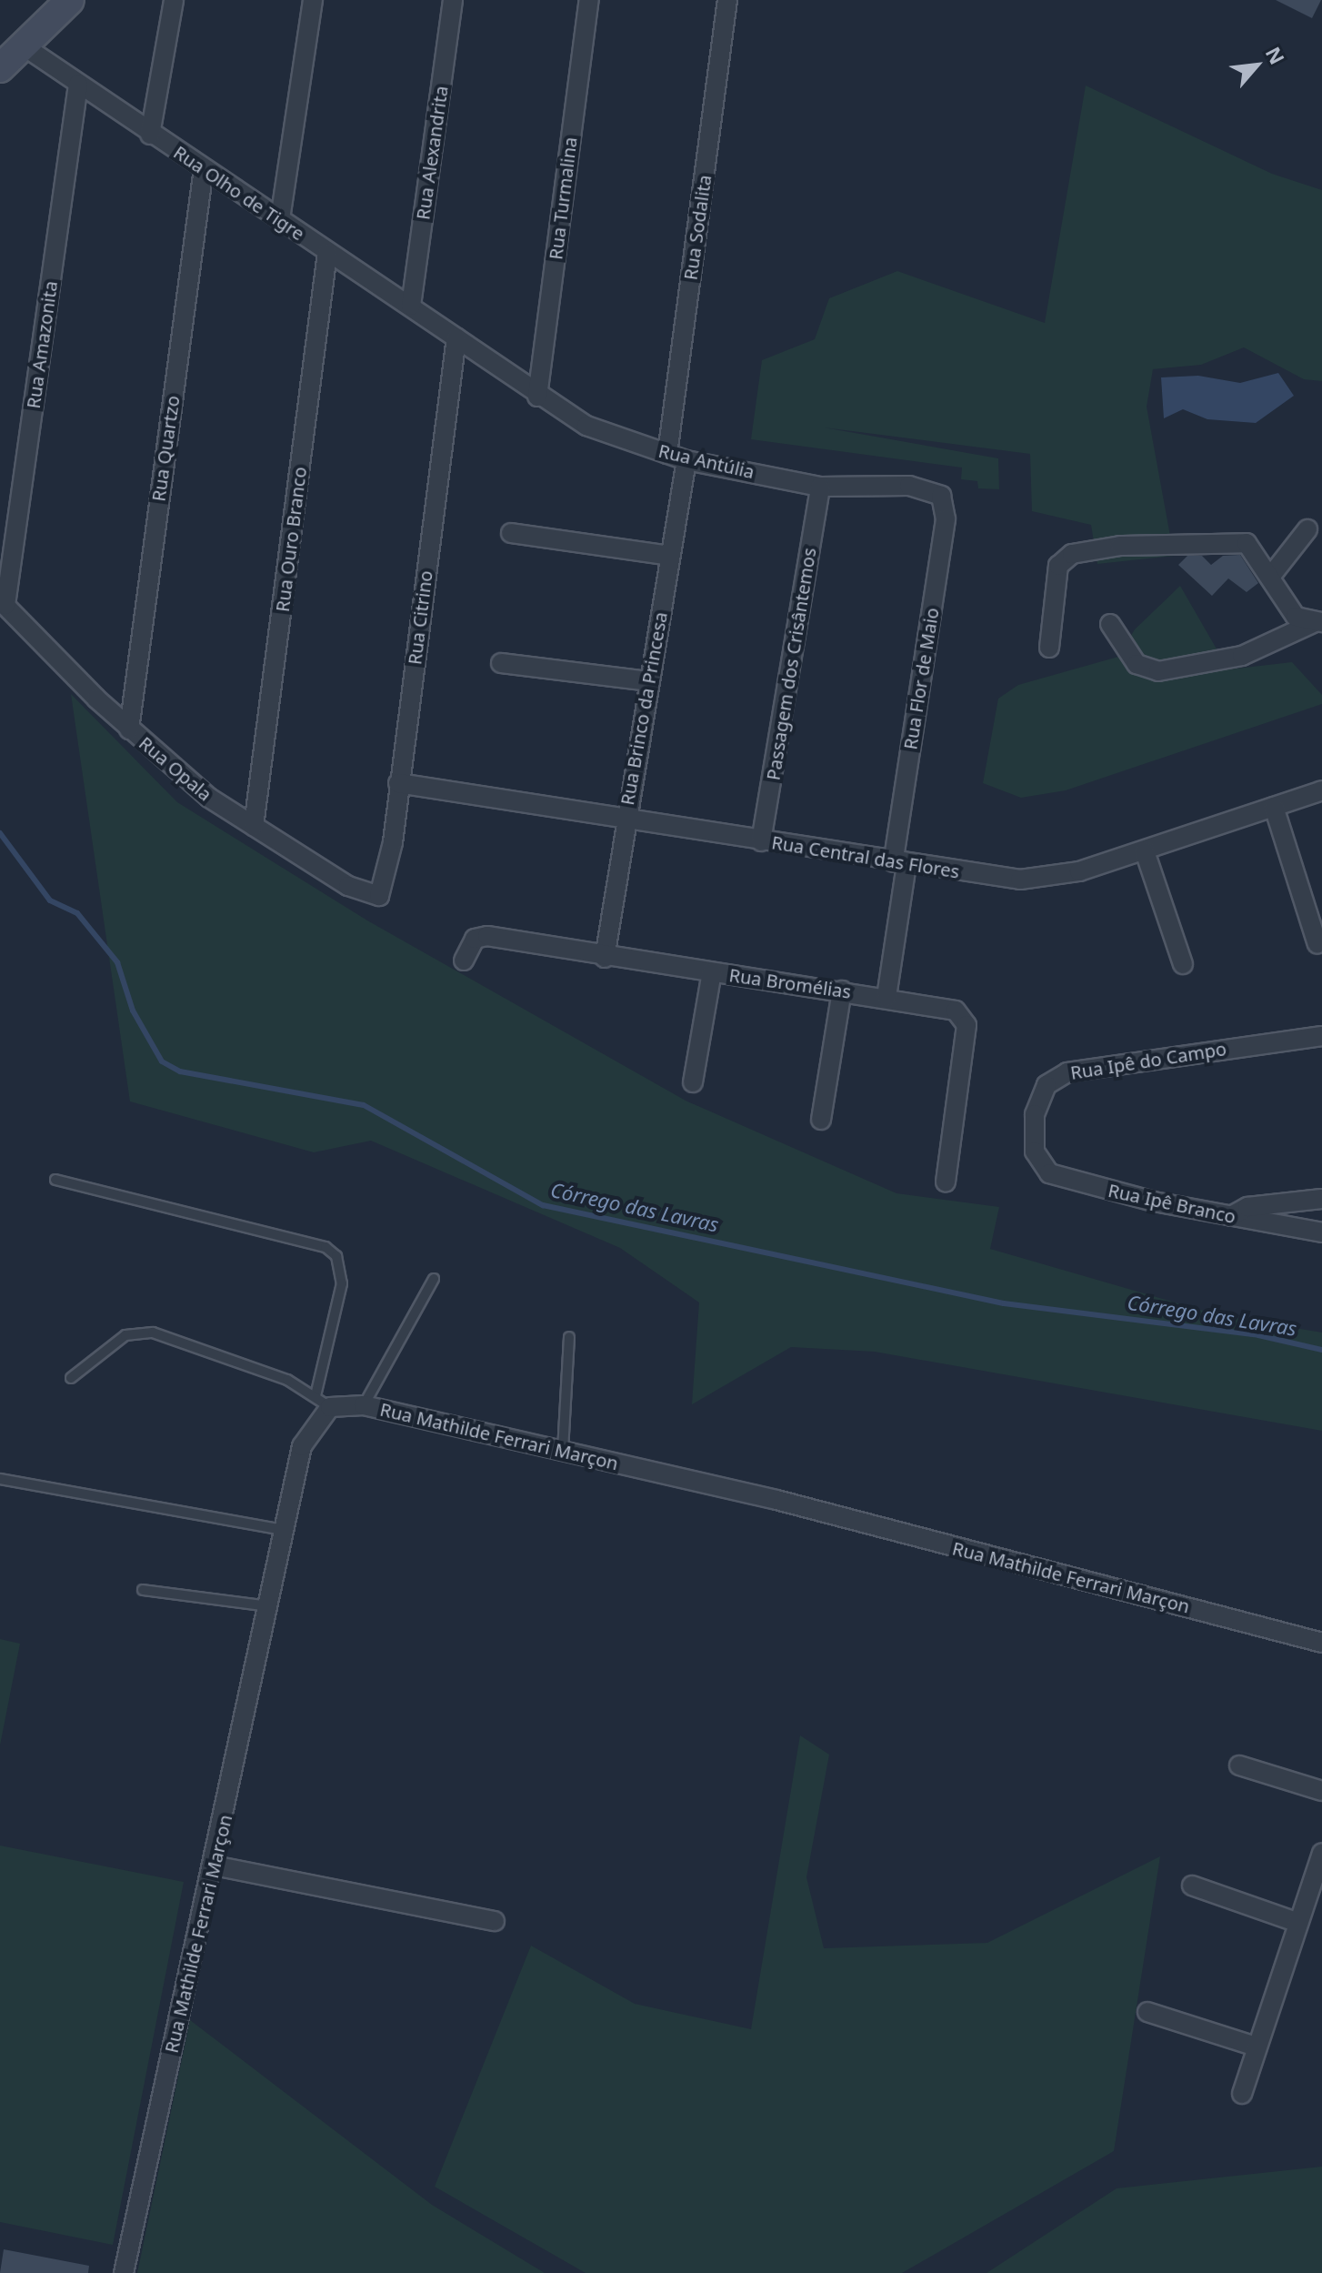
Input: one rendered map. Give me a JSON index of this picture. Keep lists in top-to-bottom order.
{
  "streets": {
    "street": [
      "Rua Alexandrita",
      "Rua Olho de Tigre",
      "Rua Turmalina",
      "Rua Sodalita",
      "Rua Amazonita",
      "Rua Quartzo",
      "Rua Antúlia",
      "Rua Ouro Branco",
      "Rua Citrino",
      "Passagem dos Crisântemos",
      "Rua Flor de Maio",
      "Rua Brinco da Princesa",
      "Rua Opala",
      "Rua Central das Flores",
      "Rua Bromélias",
      "Rua Ipê do Campo",
      "Rua Ipê Branco",
      "Rua Mathilde Ferrari Marçon"
    ]
  },
  "crossings": [
    ["Rua Alexandrita", "Rua Olho de Tigre"],
    ["Rua Olho de Tigre", "Rua Amazonita"],
    ["Rua Olho de Tigre", "Rua Quartzo"],
    ["Rua Olho de Tigre", "Rua Antúlia"],
    ["Rua Olho de Tigre", "Rua Ouro Branco"],
    ["Rua Olho de Tigre", "Rua Citrino"],
    ["Rua Turmalina", "Rua Antúlia"],
    ["Rua Sodalita", "Rua Antúlia"],
    ["Rua Amazonita", "Rua Opala"],
    ["Rua Quartzo", "Rua Opala"],
    ["Rua Antúlia", "Rua Citrino"],
    ["Rua Antúlia", "Passagem dos Crisântemos"],
    ["Rua Antúlia", "Rua Flor de Maio"],
    ["Rua Antúlia", "Rua Brinco da Princesa"],
    ["Rua Ouro Branco", "Rua Opala"],
    ["Rua Citrino", "Rua Opala"],
    ["Rua Citrino", "Rua Central das Flores"],
    ["Passagem dos Crisântemos", "Rua Central das Flores"],
    ["Rua Flor de Maio", "Rua Central das Flores"],
    ["Rua Flor de Maio", "Rua Bromélias"],
    ["Rua Brinco da Princesa", "Rua Central das Flores"],
    ["Rua Brinco da Princesa", "Rua Bromélias"],
    ["Rua Ipê do Campo", "Rua Ipê Branco"]
  ],
  "water": ["Córrego das Lavras"],
  "north": "top right"
}
